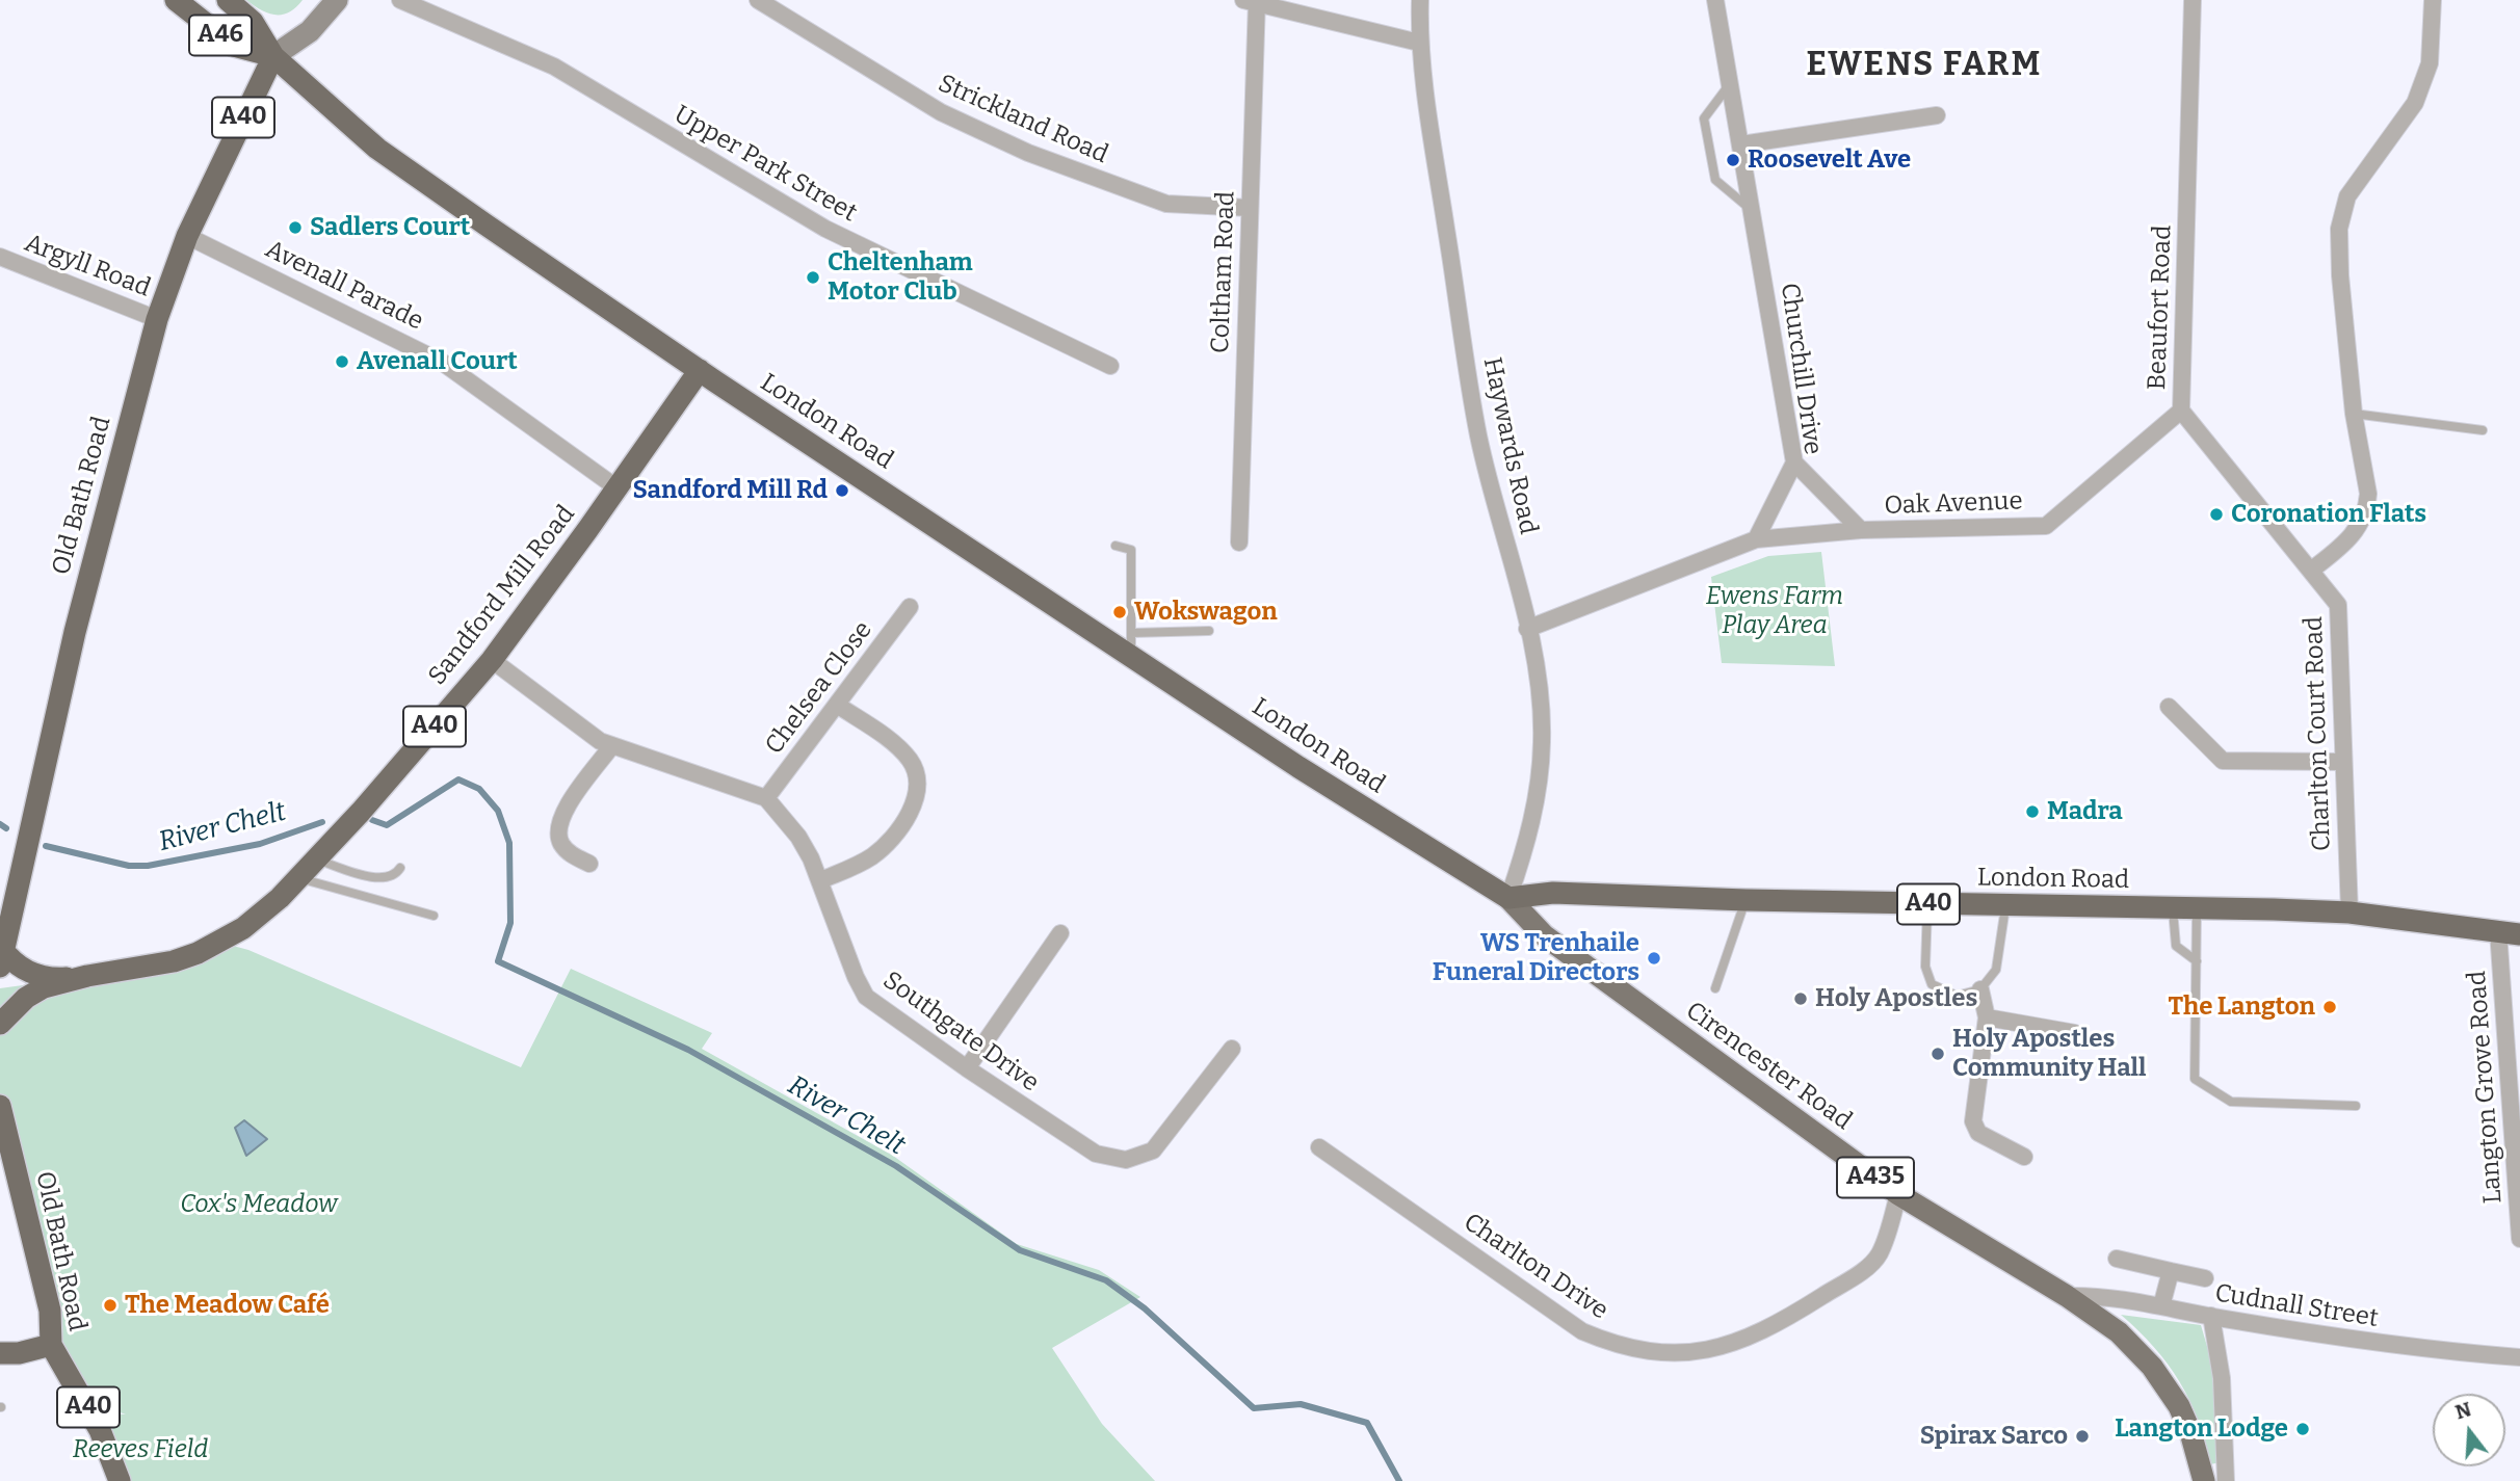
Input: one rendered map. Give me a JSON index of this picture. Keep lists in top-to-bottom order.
{
  "streets": {
    "highway": [
      "A46",
      "A40",
      "London Road",
      "Old Bath Road",
      "Sandford Mill Road"
    ],
    "main road": ["Cirencester Road", "A435"],
    "street": [
      "Strickland Road",
      "Upper Park Street",
      "Argyll Road",
      "Coltham Road",
      "Avenall Parade",
      "Beaufort Road",
      "Churchill Drive",
      "Haywards Road",
      "Oak Avenue",
      "Chelsea Close",
      "Charlton Court Road",
      "Southgate Drive",
      "Langton Grove Road",
      "Charlton Drive",
      "Cudnall Street"
    ]
  },
  "crossings": [
    ["A40", "Old Bath Road"],
    ["A40", "Sandford Mill Road"],
    ["Strickland Road", "Coltham Road"],
    ["Argyll Road", "Old Bath Road"],
    ["Avenall Parade", "Old Bath Road"],
    ["Avenall Parade", "Sandford Mill Road"],
    ["Beaufort Road", "Oak Avenue"],
    ["Beaufort Road", "Charlton Court Road"],
    ["Churchill Drive", "Oak Avenue"],
    ["London Road", "Haywards Road"],
    ["London Road", "Old Bath Road"],
    ["London Road", "Sandford Mill Road"],
    ["London Road", "Charlton Court Road"],
    ["London Road", "Cirencester Road"],
    ["London Road", "Langton Grove Road"],
    ["Haywards Road", "Cirencester Road"],
    ["Chelsea Close", "Southgate Drive"],
    ["Cirencester Road", "Charlton Drive"],
    ["Cirencester Road", "Cudnall Street"]
  ],
  "districts": ["EWENS FARM"],
  "water": ["River Chelt"],
  "parks": ["Ewens Farm Play Area", "Cox's Meadow", "Reeves Field"],
  "places": [
    "Roosevelt Ave",
    "Sadlers Court",
    "Cheltenham Motor Club",
    "Avenall Court",
    "Sandford Mill Rd",
    "Coronation Flats",
    "Wokswagon",
    "Madra",
    "WS Trenhaile Funeral Directors",
    "Holy Apostles",
    "The Langton",
    "Holy Apostles Community Hall",
    "The Meadow Café",
    "Langton Lodge",
    "Spirax Sarco"
  ],
  "north": "top"
}
